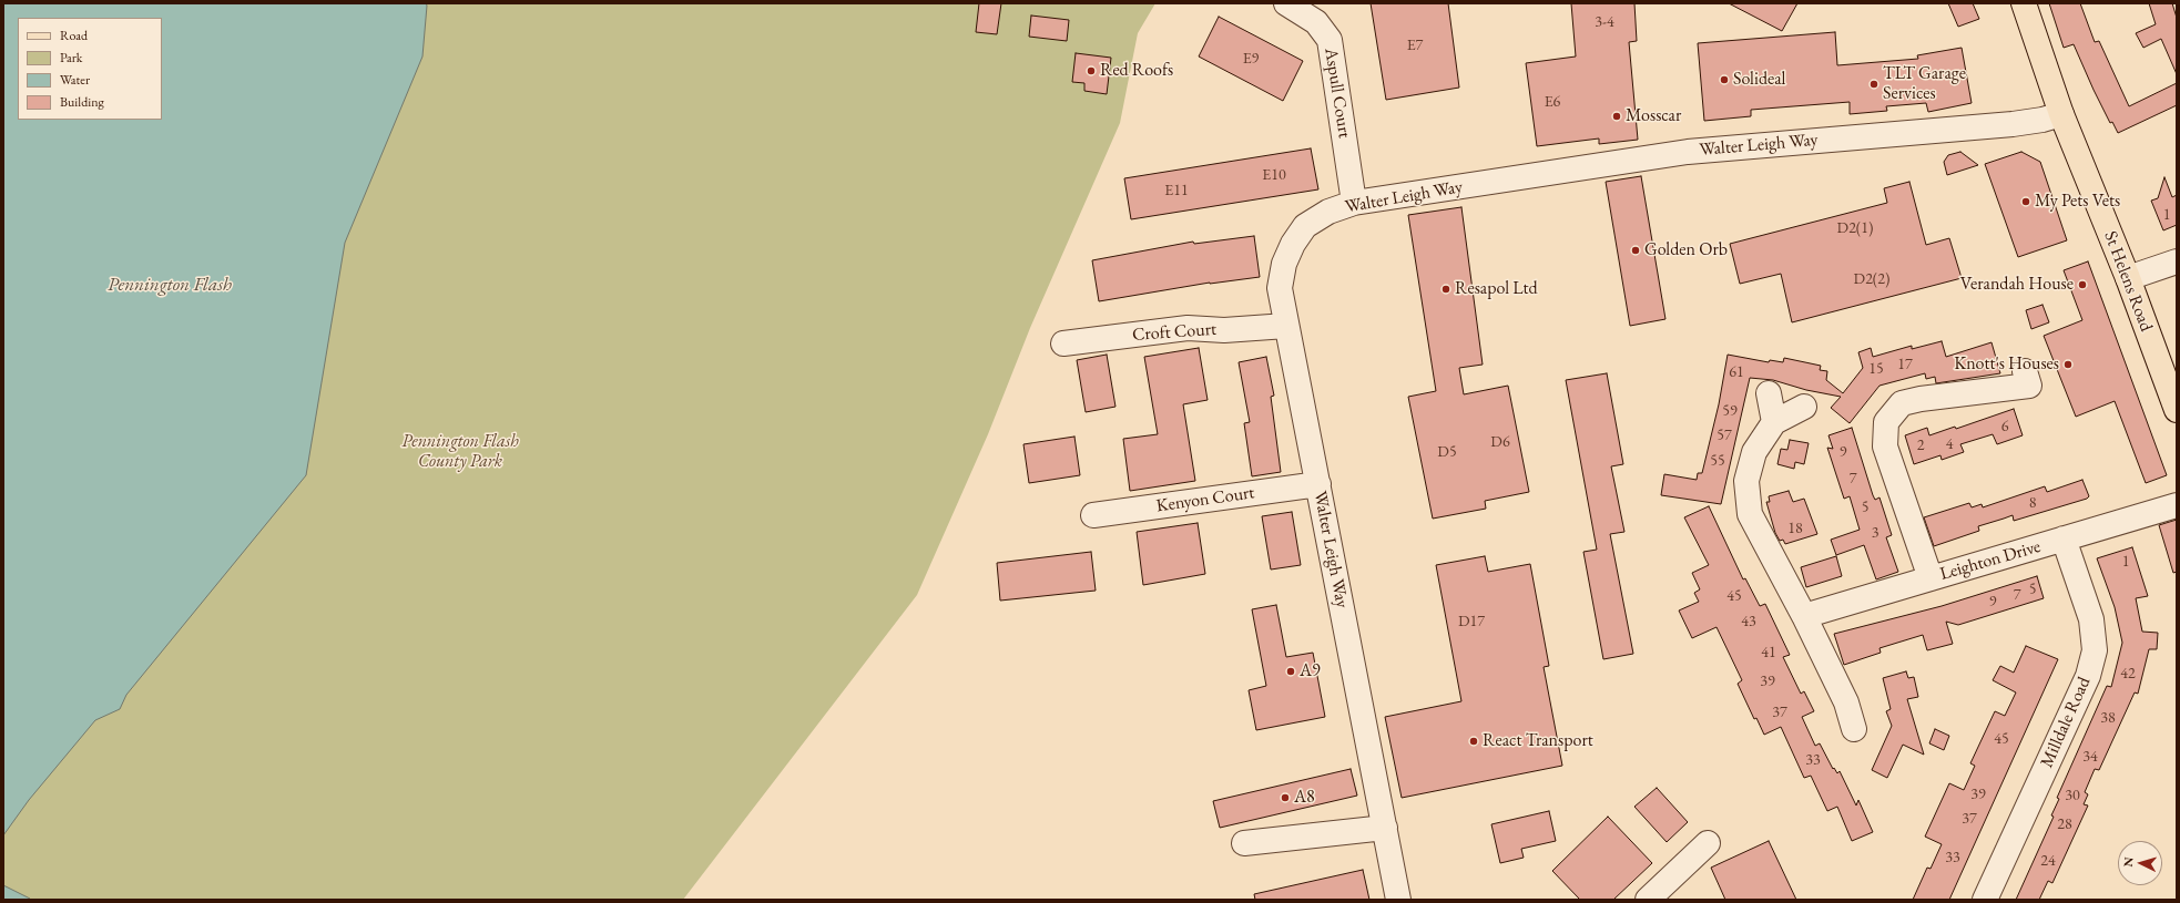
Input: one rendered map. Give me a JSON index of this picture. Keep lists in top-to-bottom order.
{
  "streets": {
    "main road": ["St Helens Road"],
    "street": [
      "Aspull Court",
      "Walter Leigh Way",
      "Croft Court",
      "Kenyon Court",
      "Leighton Drive",
      "Milldale Road"
    ]
  },
  "crossings": [
    ["Aspull Court", "Walter Leigh Way"],
    ["Walter Leigh Way", "St Helens Road"],
    ["Walter Leigh Way", "Croft Court"],
    ["Walter Leigh Way", "Kenyon Court"],
    ["Leighton Drive", "Milldale Road"]
  ],
  "water": ["Pennington Flash"],
  "parks": ["Pennington Flash County Park"],
  "places": [
    "Red Roofs",
    "Solideal",
    "TLT Garage Services",
    "Mosscar",
    "My Pets Vets",
    "Golden Orb",
    "Verandah House",
    "Resapol Ltd",
    "Knott's Houses",
    "A9",
    "React Transport",
    "A8"
  ],
  "house_numbers": [
    "3-4",
    "E7",
    "E9",
    "E6",
    "E10",
    "E11",
    "1",
    "D2(1)",
    "D2(2)",
    "17",
    "15",
    "61",
    "59",
    "6",
    "57",
    "D6",
    "4",
    "2",
    "D5",
    "9",
    "55",
    "7",
    "8",
    "5",
    "18",
    "3",
    "1",
    "5",
    "7",
    "45",
    "9",
    "D17",
    "43",
    "41",
    "42",
    "39",
    "37",
    "38",
    "45",
    "34",
    "33",
    "39",
    "30",
    "37",
    "28",
    "33",
    "24"
  ],
  "legend": [
    "Road",
    "Park",
    "Water",
    "Building"
  ],
  "north": "left"
}
